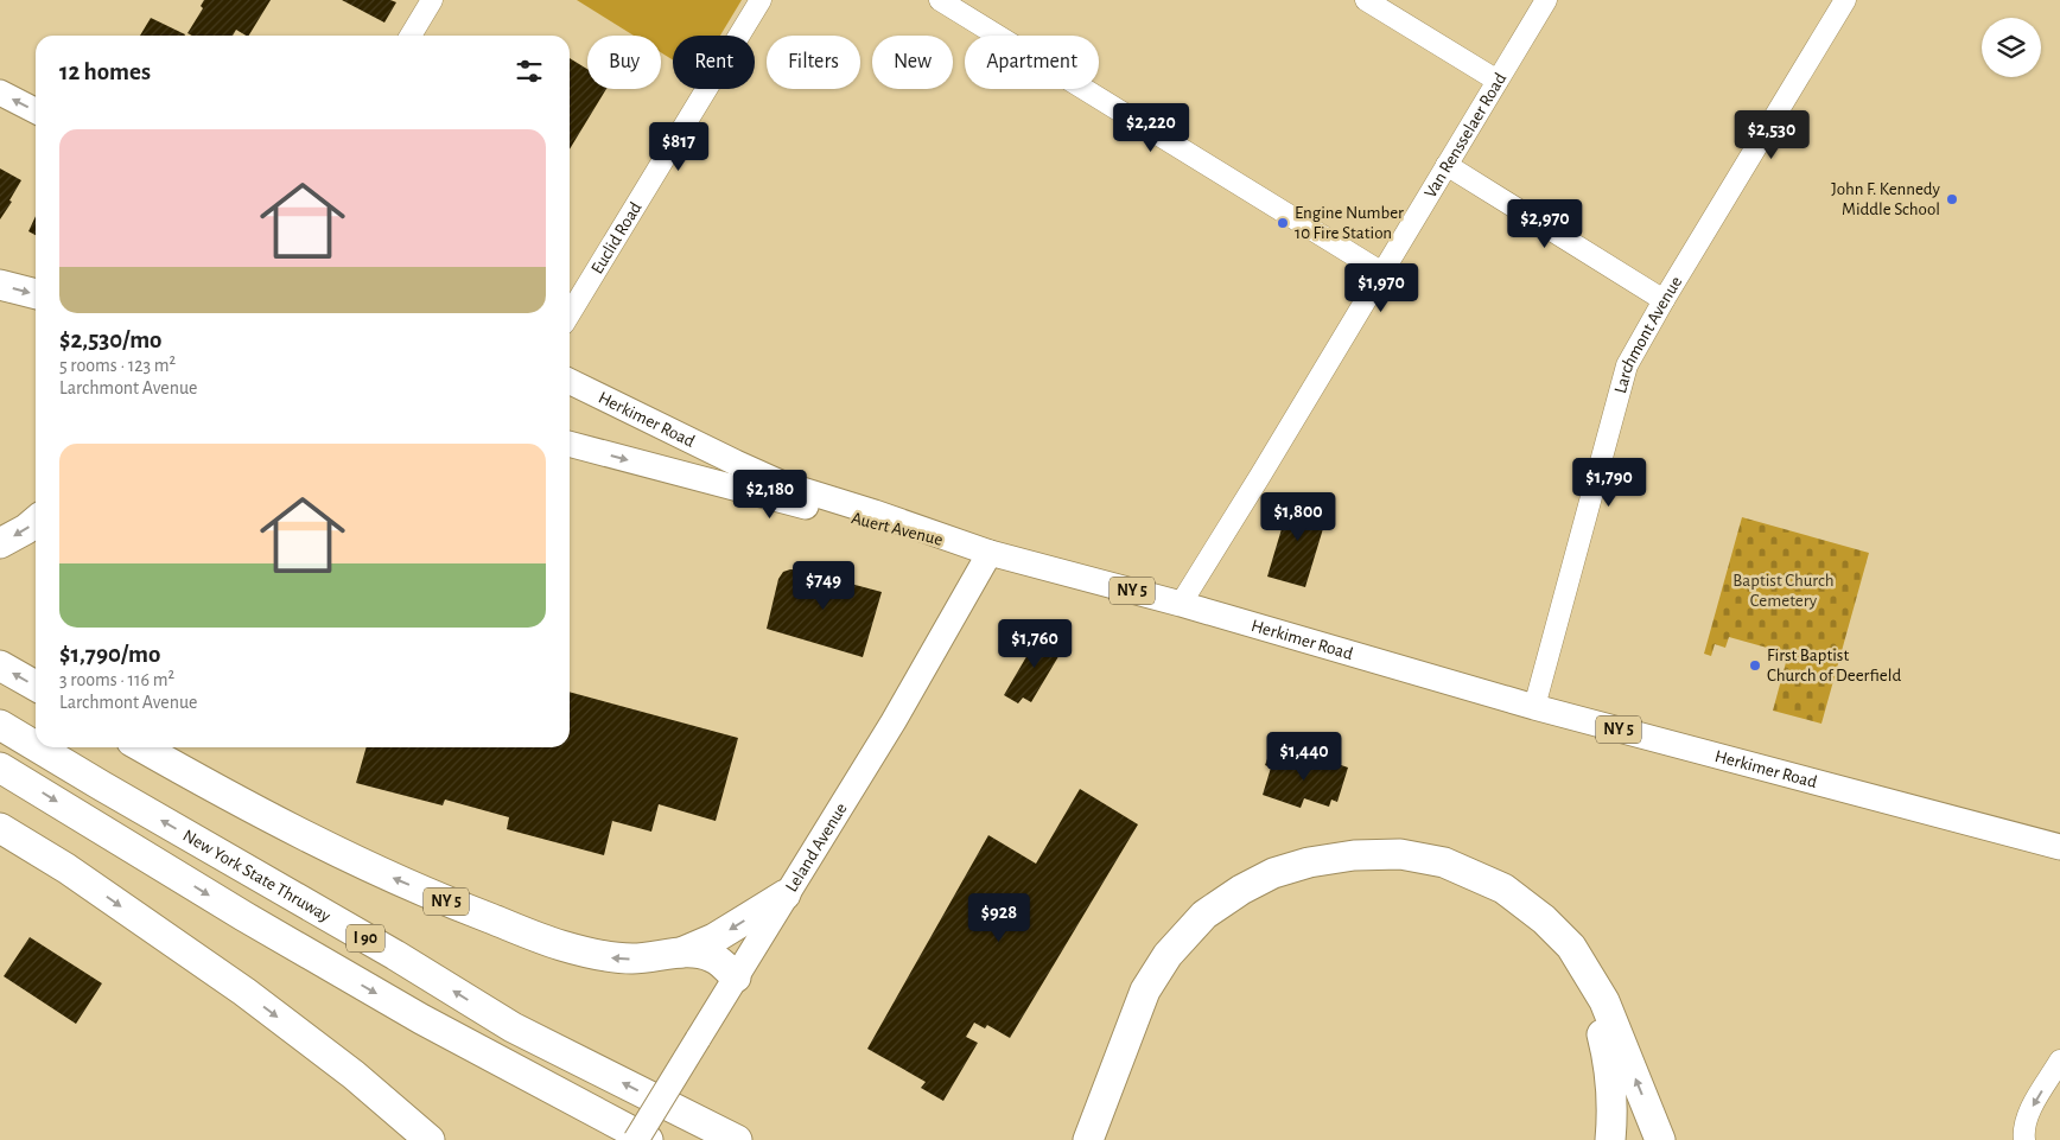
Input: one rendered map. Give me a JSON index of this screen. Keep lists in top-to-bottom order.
{
  "streets": {
    "highway": ["NY 5", "New York State Thruway", "I 90"],
    "main road": ["Herkimer Road", "Auert Avenue", "Leland Avenue"],
    "street": ["Van Rensselaer Road", "Euclid Road", "Larchmont Avenue"]
  },
  "crossings": [
    ["Van Rensselaer Road", "Herkimer Road"],
    ["Larchmont Avenue", "Herkimer Road"],
    ["Herkimer Road", "Auert Avenue"],
    ["Herkimer Road", "Leland Avenue"],
    ["Auert Avenue", "Leland Avenue"],
    ["NY 5", "Leland Avenue"]
  ],
  "one_way": ["Auert Avenue"],
  "parks": ["Baptist Church Cemetery"],
  "places": ["John F. Kennedy Middle School", "Engine Number 10 Fire Station", "First Baptist Church of Deerfield"],
  "page": {
    "chip": [
      "Buy",
      "Rent",
      "Filters",
      "New",
      "Apartment"
    ],
    "heading": "12 homes",
    "price": [
      "$2,220",
      "$2,530",
      "$817",
      "$2,970",
      "$1,970",
      "$1,790",
      "$2,180",
      "$1,800",
      "$749",
      "$1,760",
      "$1,440",
      "$928"
    ],
    "list": [
      {
        "name": "$2,530/mo",
        "note": "5 rooms · 123 m² · Larchmont Avenue"
      },
      {
        "name": "$1,790/mo",
        "note": "3 rooms · 116 m² · Larchmont Avenue"
      }
    ]
  }
}
